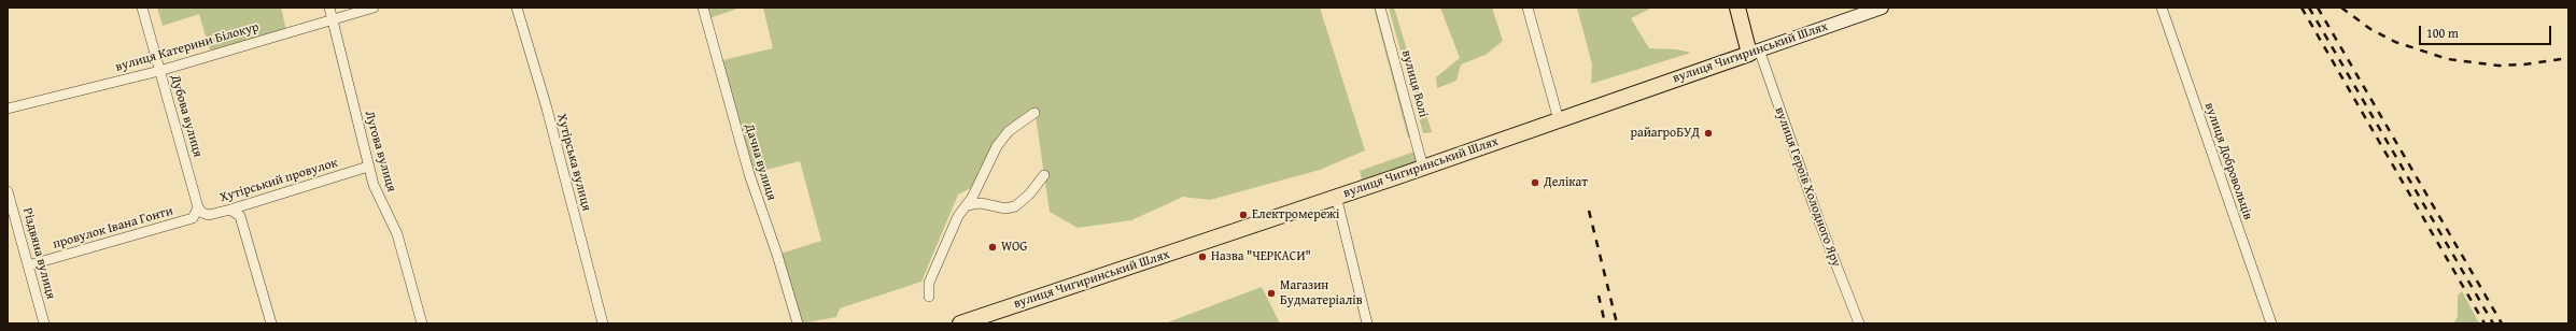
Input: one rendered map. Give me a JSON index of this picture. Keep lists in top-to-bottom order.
{
  "streets": {
    "main road": ["вулиця Чигиринський Шлях", "вулиця Героїв Холодного Яру"],
    "street": [
      "вулиця Катерини Білокур",
      "вулиця Волі",
      "Дубова вулиця",
      "Лугова вулиця",
      "вулиця Добровольців",
      "Хутірська вулиця",
      "Дачна вулиця",
      "Хутірський провулок",
      "провулок Івана Гонти",
      "Різдвяна вулиця"
    ]
  },
  "crossings": [
    ["вулиця Катерини Білокур", "Дубова вулиця"],
    ["вулиця Катерини Білокур", "Лугова вулиця"],
    ["вулиця Чигиринський Шлях", "вулиця Волі"],
    ["вулиця Чигиринський Шлях", "вулиця Героїв Холодного Яру"],
    ["Дубова вулиця", "Хутірський провулок"],
    ["Дубова вулиця", "провулок Івана Гонти"],
    ["Лугова вулиця", "Хутірський провулок"],
    ["Хутірський провулок", "провулок Івана Гонти"],
    ["провулок Івана Гонти", "Різдвяна вулиця"]
  ],
  "places": [
    "райагроБУД",
    "Делікат",
    "Електромережі",
    "WOG",
    "Назва \"ЧЕРКАСИ\"",
    "Магазин Будматеріалів"
  ],
  "scale_bar": "100 m"
}
